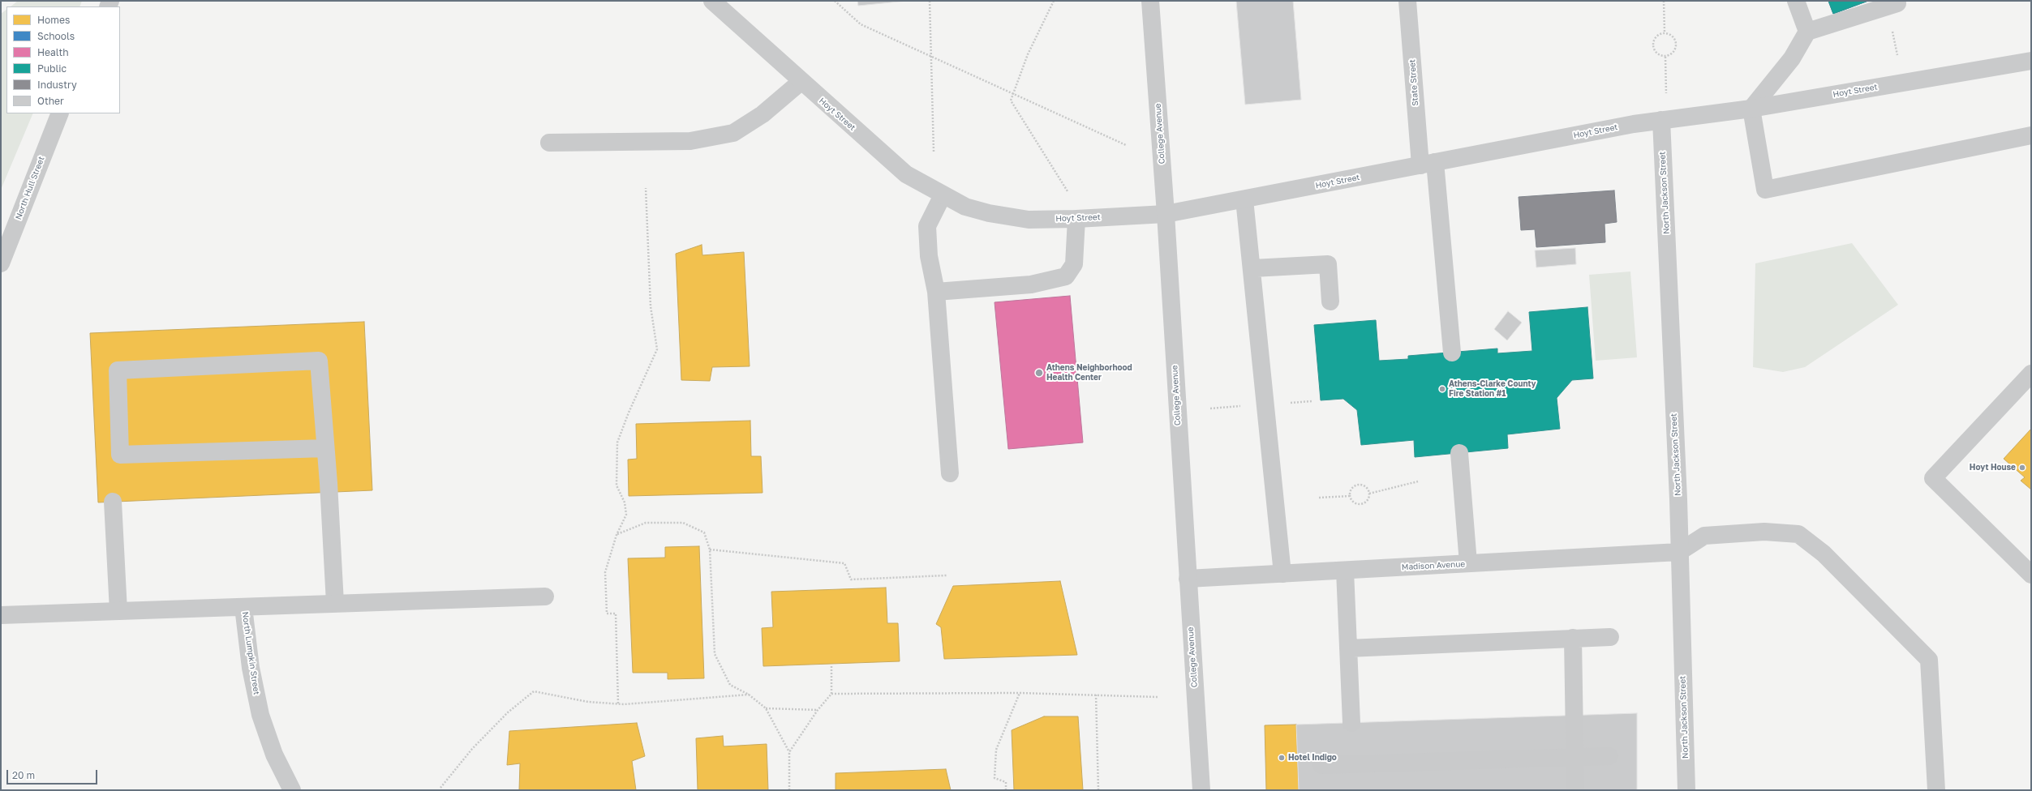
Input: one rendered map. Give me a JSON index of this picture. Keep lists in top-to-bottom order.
{
  "streets": {
    "street": [
      "State Street",
      "Hoyt Street",
      "College Avenue",
      "North Hull Street",
      "North Jackson Street",
      "Madison Avenue",
      "North Lumpkin Street"
    ]
  },
  "crossings": [
    ["State Street", "Hoyt Street"],
    ["Hoyt Street", "College Avenue"],
    ["Hoyt Street", "North Jackson Street"],
    ["College Avenue", "Madison Avenue"],
    ["North Jackson Street", "Madison Avenue"]
  ],
  "places": [
    "Athens Neighborhood Health Center",
    "Athens-Clarke County Fire Station #1",
    "Hoyt House",
    "Hotel Indigo"
  ],
  "legend": [
    "Homes",
    "Schools",
    "Health",
    "Public",
    "Industry",
    "Other"
  ],
  "scale_bar": "20 m"
}
